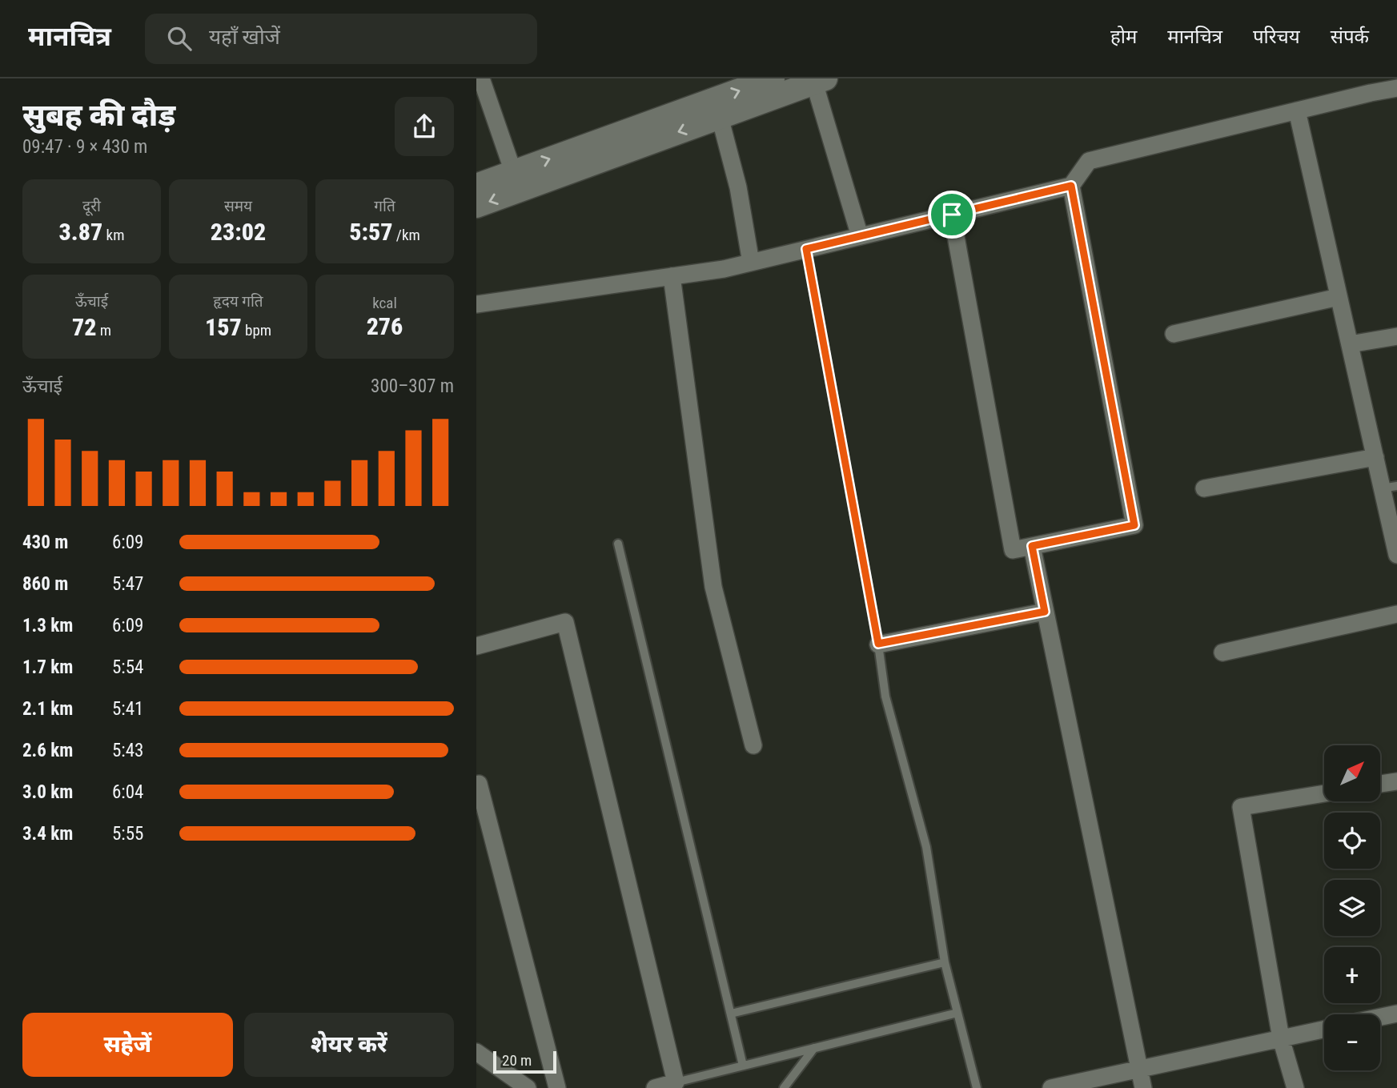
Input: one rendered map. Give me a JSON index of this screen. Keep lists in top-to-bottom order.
{
  "scale_bar": "20 m",
  "north": "top right",
  "page": {
    "header": "मानचित्र",
    "search": "यहाँ खोजें",
    "nav": [
      "होम",
      "मानचित्र",
      "परिचय",
      "संपर्क"
    ],
    "heading": ["सुबह की दौड़", "09:47 · 9 × 430 m"],
    "stats": [
      ["दूरी", "3.87 km"],
      ["समय", "23:02"],
      ["गति", "5:57 /km"],
      ["ऊँचाई", "72 m"],
      ["हृदय गति", "157 bpm"],
      ["kcal", "276"]
    ],
    "chart": ["ऊँचाई", "300–307 m"],
    "list": [
      {
        "name": "430 m",
        "note": "6:09"
      },
      {
        "name": "860 m",
        "note": "5:47"
      },
      {
        "name": "1.3 km",
        "note": "6:09"
      },
      {
        "name": "1.7 km",
        "note": "5:54"
      },
      {
        "name": "2.1 km",
        "note": "5:41"
      },
      {
        "name": "2.6 km",
        "note": "5:43"
      },
      {
        "name": "3.0 km",
        "note": "6:04"
      },
      {
        "name": "3.4 km",
        "note": "5:55"
      }
    ],
    "map_buttons": ["+", "−"],
    "buttons": ["सहेजें", "शेयर करें"],
    "scale": "20 m"
  }
}
